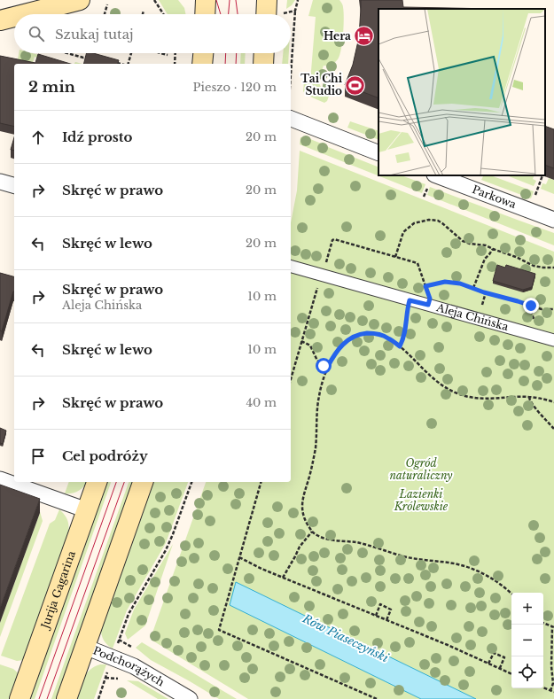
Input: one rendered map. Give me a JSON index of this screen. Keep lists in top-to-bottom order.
{
  "streets": {
    "main road": ["Jurija Gagarina"],
    "street": ["Parkowa", "Aleja Chińska", "Podchorążych"]
  },
  "water": ["Rów Piaseczyński"],
  "parks": ["Ogród naturaliczny", "Łazienki Królewskie"],
  "places": {
    "hotel": ["Hera"],
    "sports": ["Tai Chi Studio"]
  },
  "page": {
    "search": "Szukaj tutaj",
    "heading": ["2 min", "Pieszo · 120 m"],
    "list": [
      ["Idź prosto", "20 m"],
      ["Skręć w prawo", "20 m"],
      ["Skręć w lewo", "20 m"],
      ["Skręć w prawo", "Aleja Chińska", "10 m"],
      ["Skręć w lewo", "10 m"],
      ["Skręć w prawo", "40 m"],
      "Cel podróży"
    ],
    "map_buttons": ["+", "−"]
  }
}
